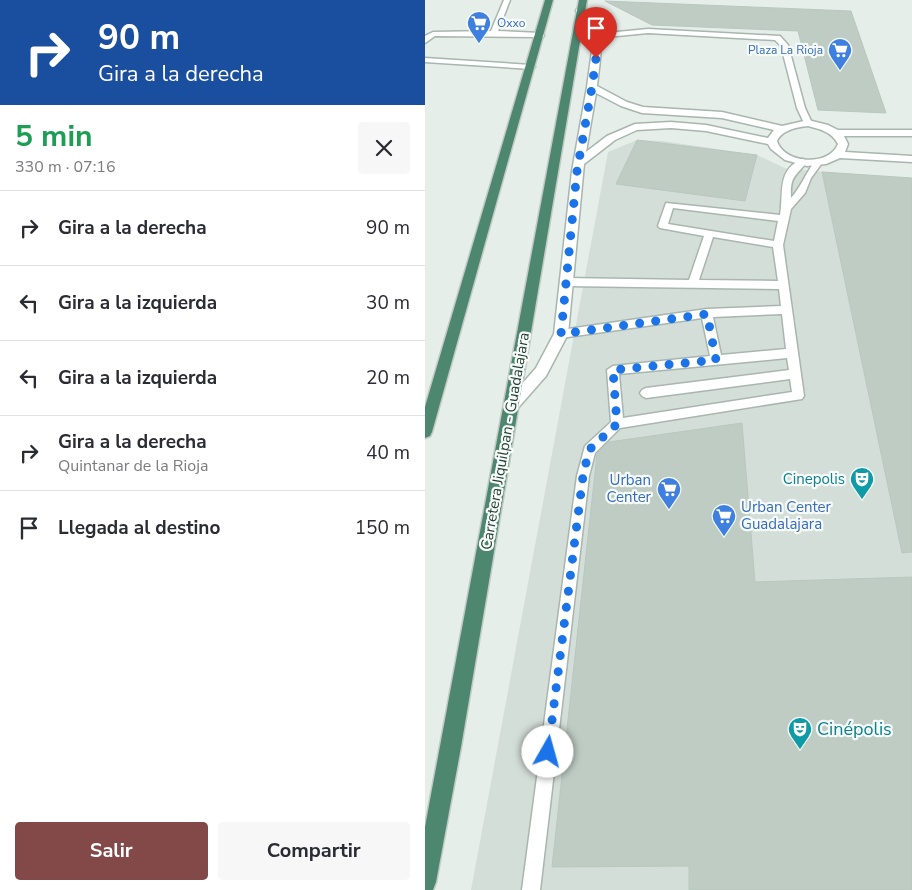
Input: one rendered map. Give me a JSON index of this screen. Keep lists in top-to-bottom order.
{
  "streets": {
    "highway": ["Carretera Jiquilpan - Guadalajara"]
  },
  "places": {
    "supermarket": [
      "Oxxo",
      "Plaza La Rioja",
      "Urban Center",
      "Urban Center Guadalajara"
    ],
    "theatre": ["Cinepolis", "Cinépolis"]
  },
  "page": {
    "turn": ["90 m", "Gira a la derecha"],
    "heading": ["5 min", "330 m · 07:16"],
    "list": [
      {
        "name": "Gira a la derecha",
        "value": "90 m"
      },
      {
        "name": "Gira a la izquierda",
        "value": "30 m"
      },
      {
        "name": "Gira a la izquierda",
        "value": "20 m"
      },
      {
        "name": "Gira a la derecha",
        "note": "Quintanar de la Rioja",
        "value": "40 m"
      },
      {
        "name": "Llegada al destino",
        "value": "150 m"
      }
    ],
    "buttons": ["Salir", "Compartir"]
  }
}
